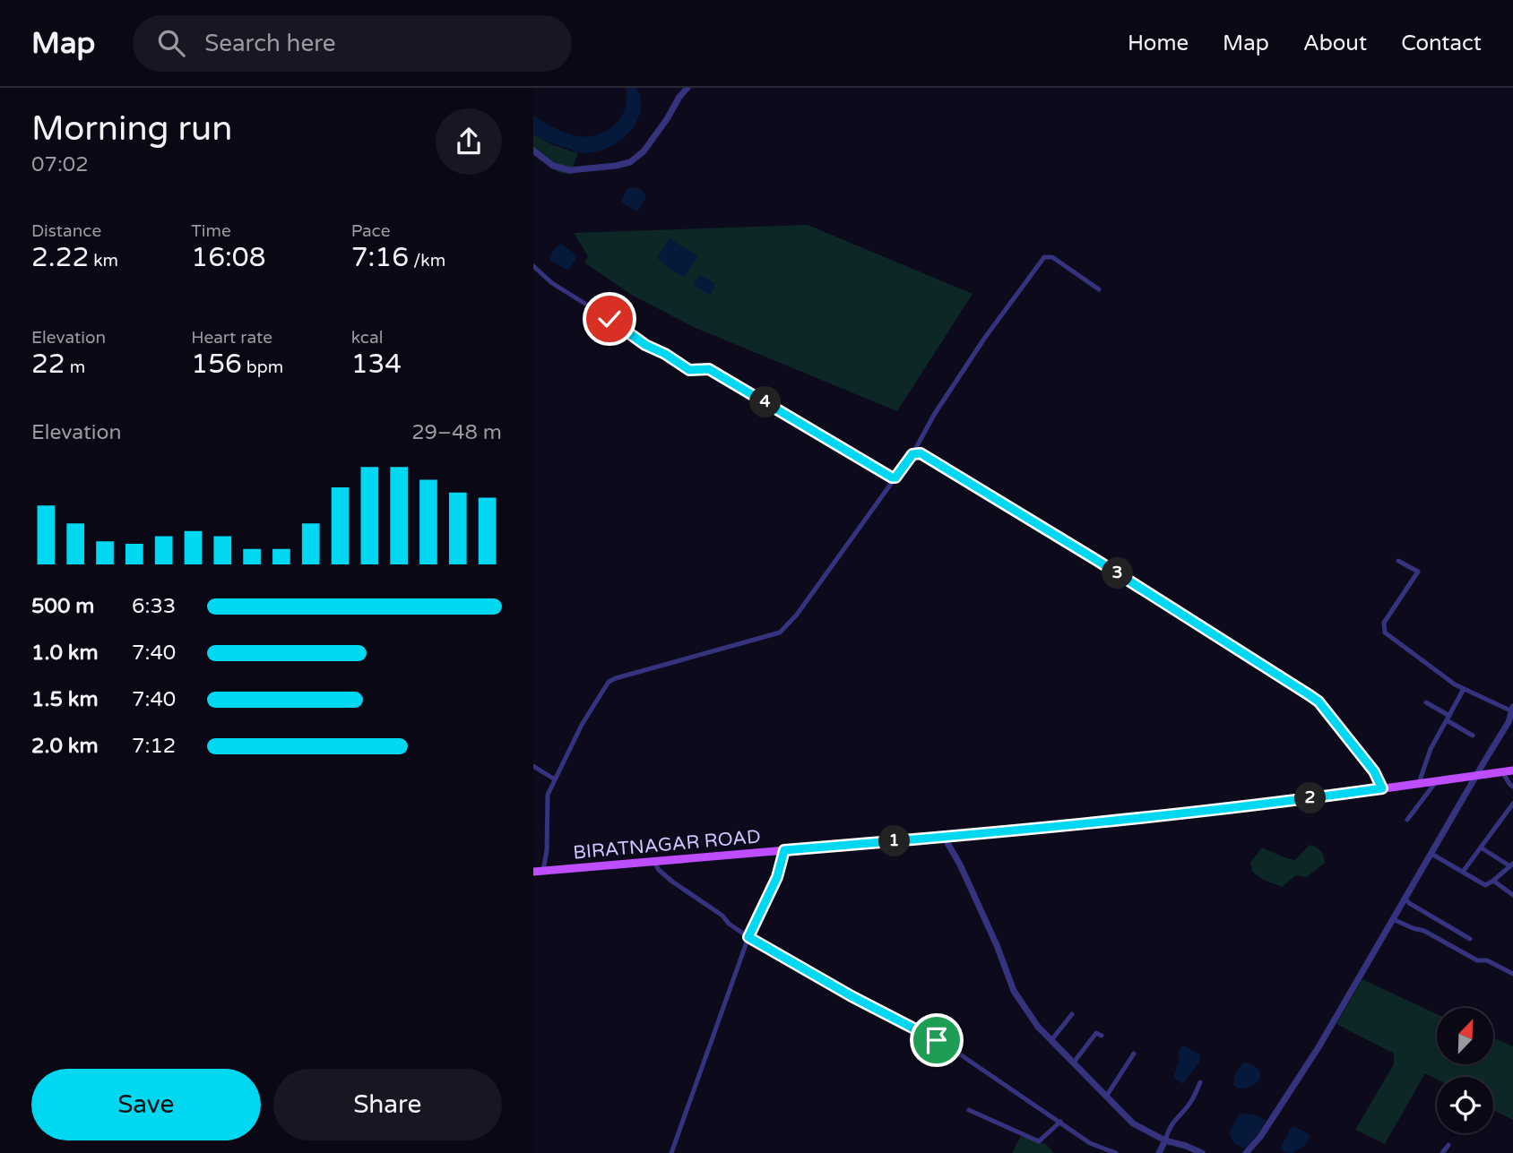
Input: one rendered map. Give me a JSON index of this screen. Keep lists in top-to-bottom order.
{
  "streets": {
    "main road": ["BIRATNAGAR ROAD"]
  },
  "north": "top right",
  "page": {
    "header": "Map",
    "search": "Search here",
    "nav": [
      "Home",
      "Map",
      "About",
      "Contact"
    ],
    "heading": ["Morning run", "07:02"],
    "stats": [
      ["Distance", "2.22 km"],
      ["Time", "16:08"],
      ["Pace", "7:16 /km"],
      ["Elevation", "22 m"],
      ["Heart rate", "156 bpm"],
      ["kcal", "134"]
    ],
    "pins": [
      "4",
      "3",
      "2",
      "1"
    ],
    "chart": ["Elevation", "29–48 m"],
    "list": [
      {
        "name": "500 m",
        "note": "6:33"
      },
      {
        "name": "1.0 km",
        "note": "7:40"
      },
      {
        "name": "1.5 km",
        "note": "7:40"
      },
      {
        "name": "2.0 km",
        "note": "7:12"
      }
    ],
    "buttons": ["Save", "Share"]
  }
}
